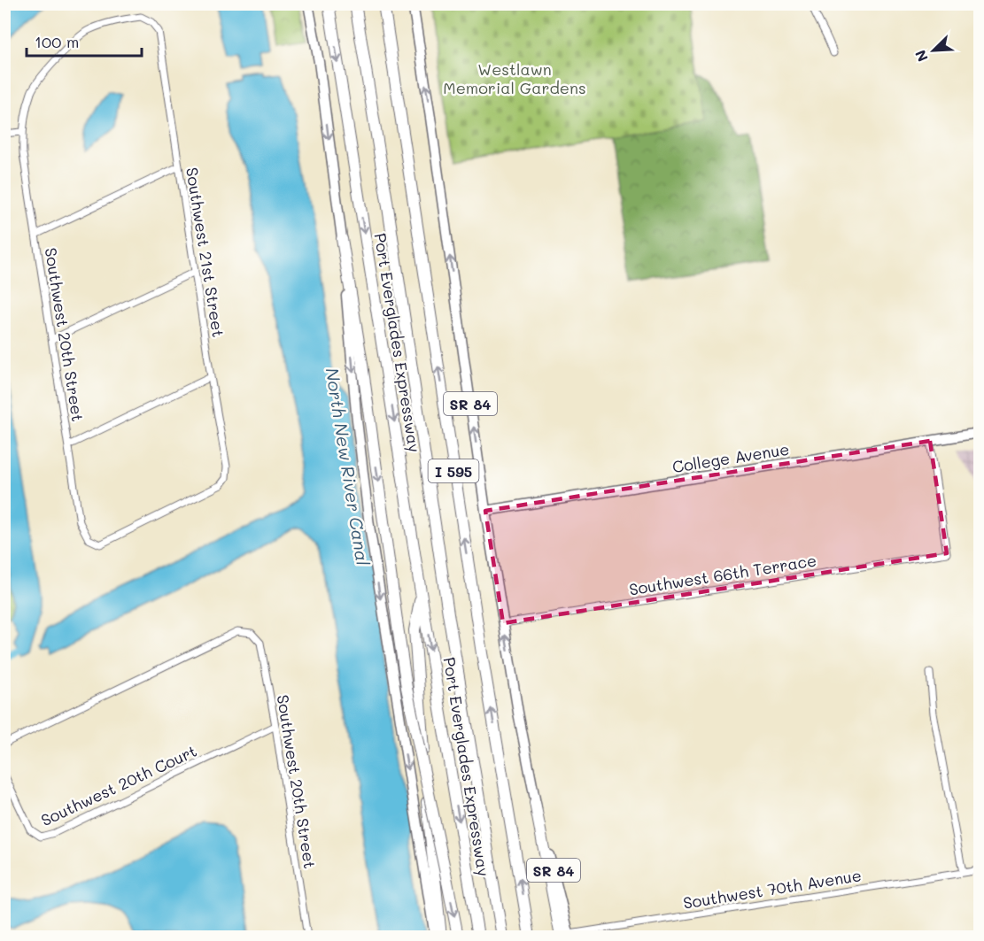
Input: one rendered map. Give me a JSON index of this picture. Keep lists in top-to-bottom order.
{
  "streets": {
    "highway": ["Port Everglades Expressway", "I 595"],
    "main road": ["SR 84", "College Avenue"],
    "street": [
      "Southwest 21st Street",
      "Southwest 20th Street",
      "Southwest 66th Terrace",
      "Southwest 20th Court",
      "Southwest 70th Avenue"
    ]
  },
  "crossings": [
    ["Southwest 21st Street", "Southwest 20th Street"],
    ["Southwest 20th Street", "Southwest 20th Court"],
    ["SR 84", "College Avenue"],
    ["SR 84", "Southwest 66th Terrace"],
    ["College Avenue", "Southwest 66th Terrace"]
  ],
  "water": ["North New River Canal"],
  "parks": ["Westlawn Memorial Gardens"],
  "scale_bar": "100 m",
  "north": "bottom left"
}
